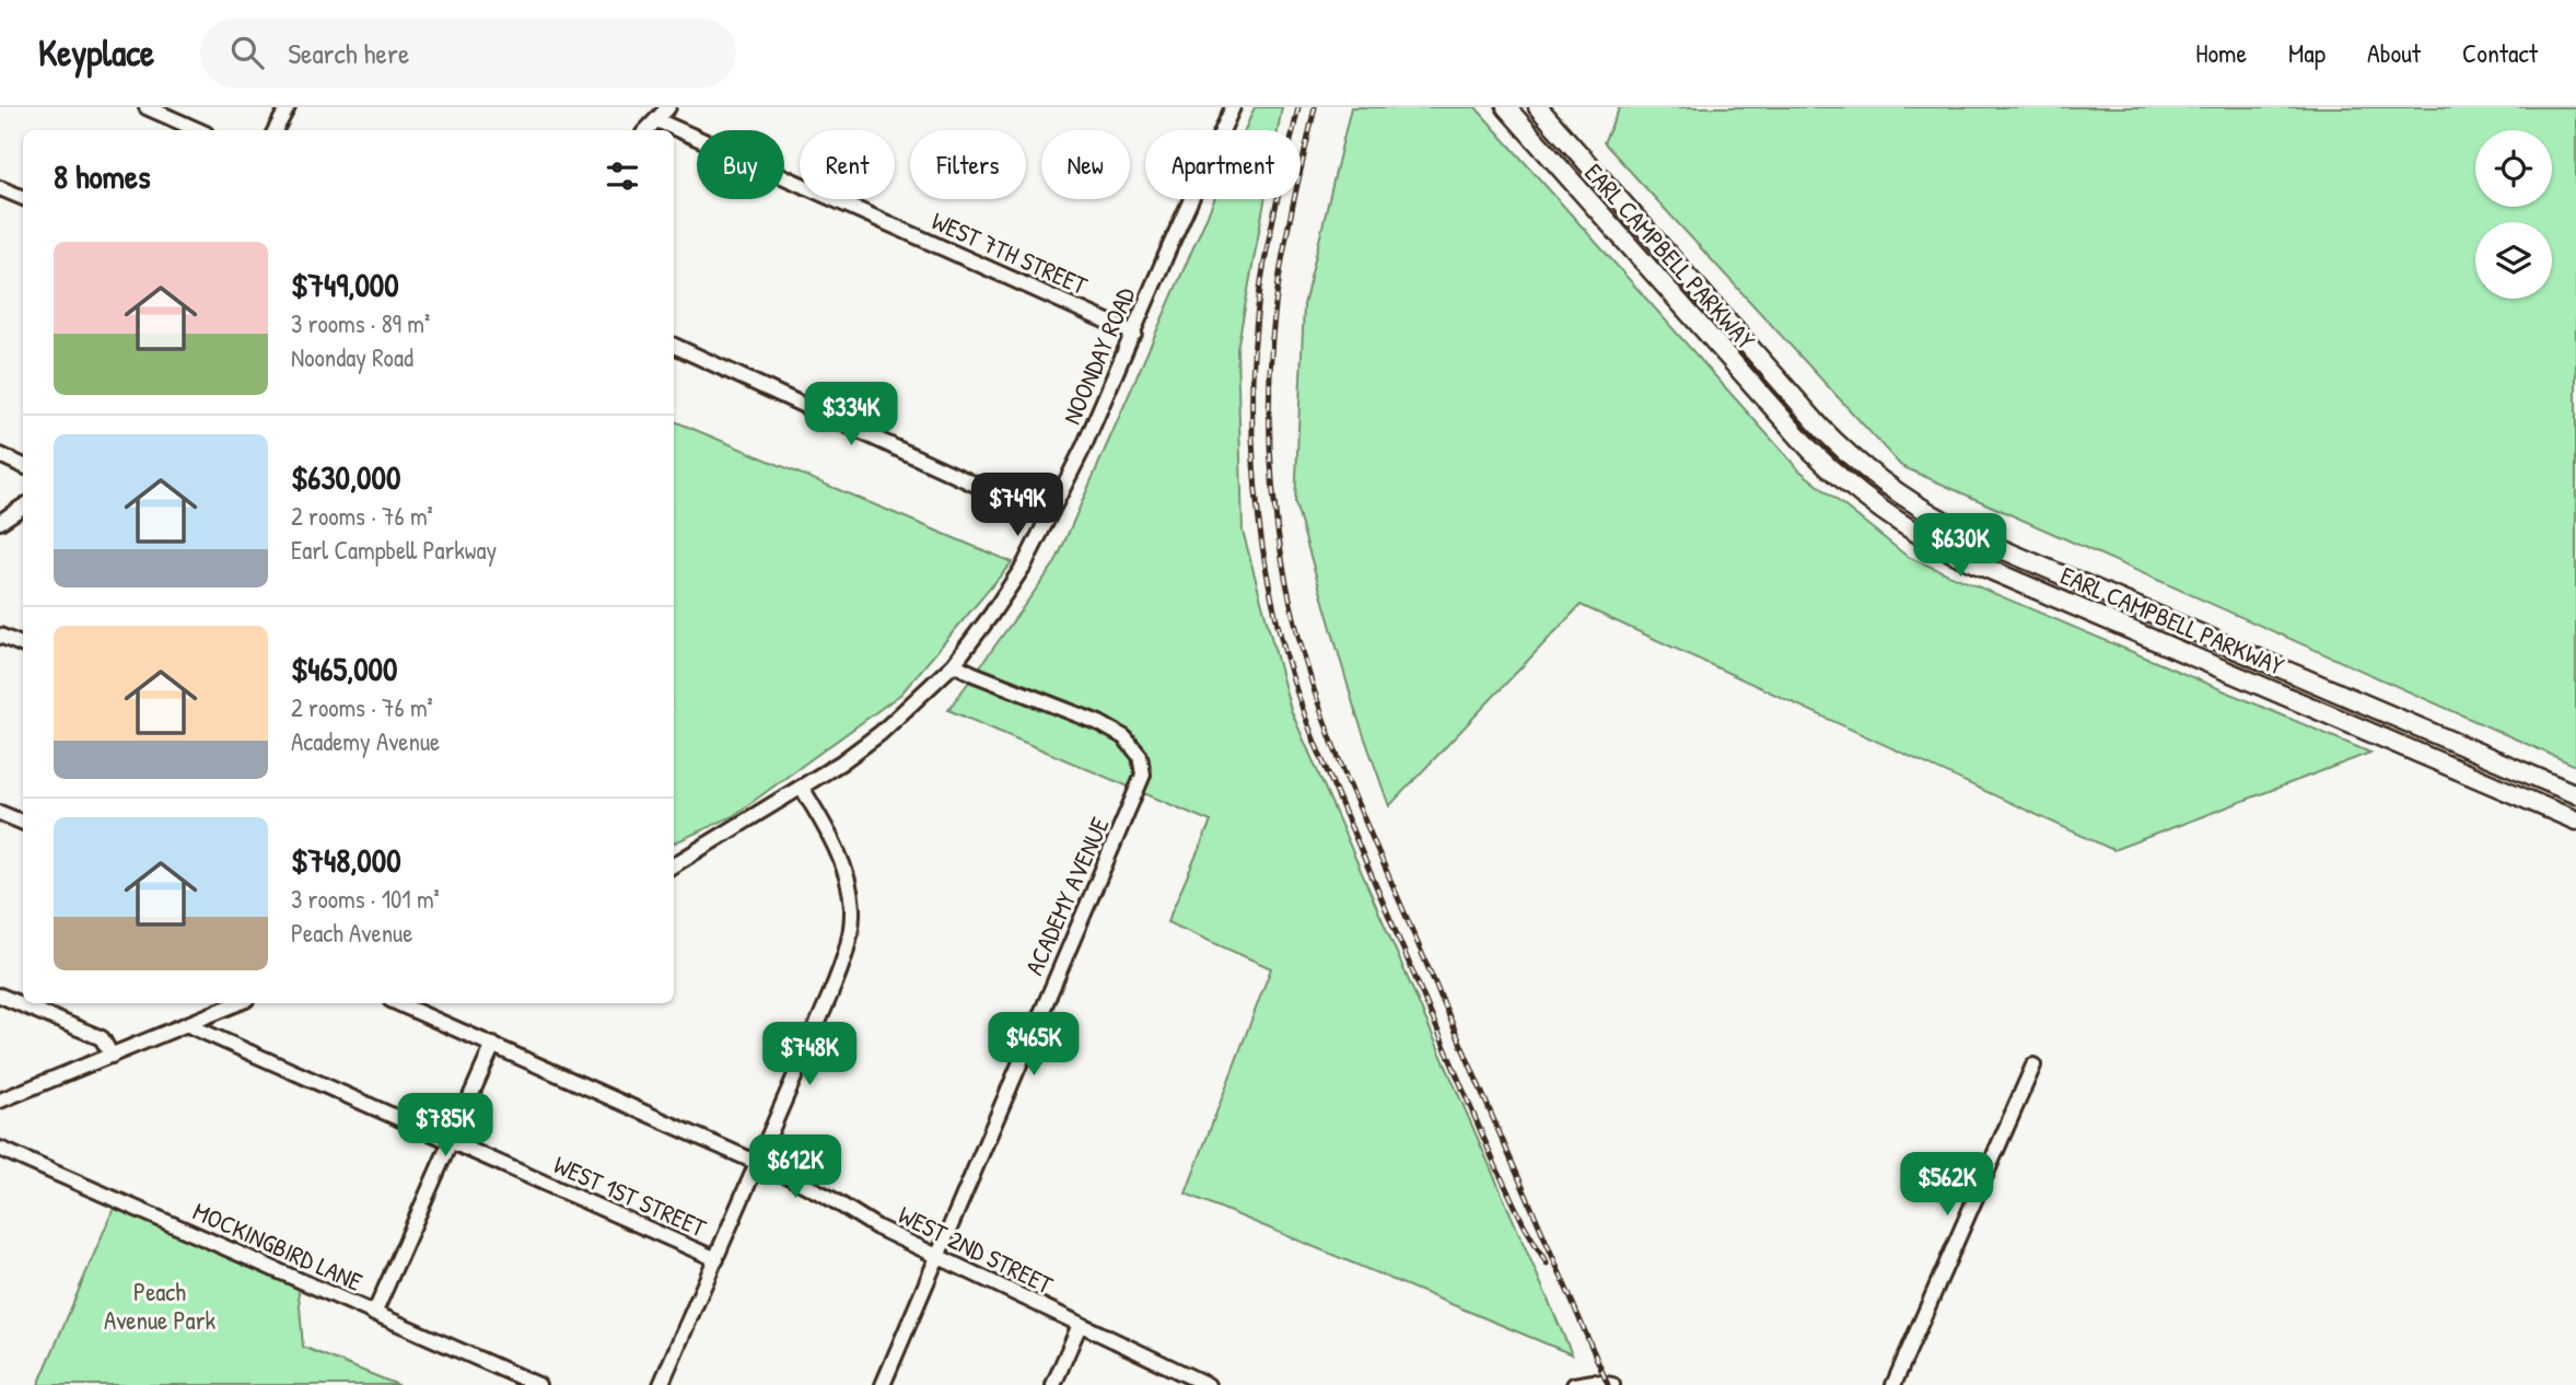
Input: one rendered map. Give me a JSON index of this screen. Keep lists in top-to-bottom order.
{
  "streets": {
    "main road": ["EARL CAMPBELL PARKWAY"],
    "street": [
      "WEST 7TH STREET",
      "NOONDAY ROAD",
      "ACADEMY AVENUE",
      "WEST 1ST STREET",
      "MOCKINGBIRD LANE",
      "WEST 2ND STREET"
    ]
  },
  "crossings": [
    ["WEST 7TH STREET", "NOONDAY ROAD"],
    ["NOONDAY ROAD", "ACADEMY AVENUE"],
    ["ACADEMY AVENUE", "WEST 2ND STREET"]
  ],
  "parks": ["Peach Avenue Park"],
  "page": {
    "header": "Keyplace",
    "search": "Search here",
    "nav": [
      "Home",
      "Map",
      "About",
      "Contact"
    ],
    "chip": [
      "Buy",
      "Rent",
      "Filters",
      "New",
      "Apartment"
    ],
    "heading": "8 homes",
    "list": [
      {
        "name": "$749,000",
        "note": "3 rooms · 89 m² · Noonday Road"
      },
      {
        "name": "$630,000",
        "note": "2 rooms · 76 m² · Earl Campbell Parkway"
      },
      {
        "name": "$465,000",
        "note": "2 rooms · 76 m² · Academy Avenue"
      },
      {
        "name": "$748,000",
        "note": "3 rooms · 101 m² · Peach Avenue"
      }
    ],
    "price": [
      "$334K",
      "$749K",
      "$630K",
      "$465K",
      "$748K",
      "$785K",
      "$612K",
      "$562K"
    ]
  }
}
